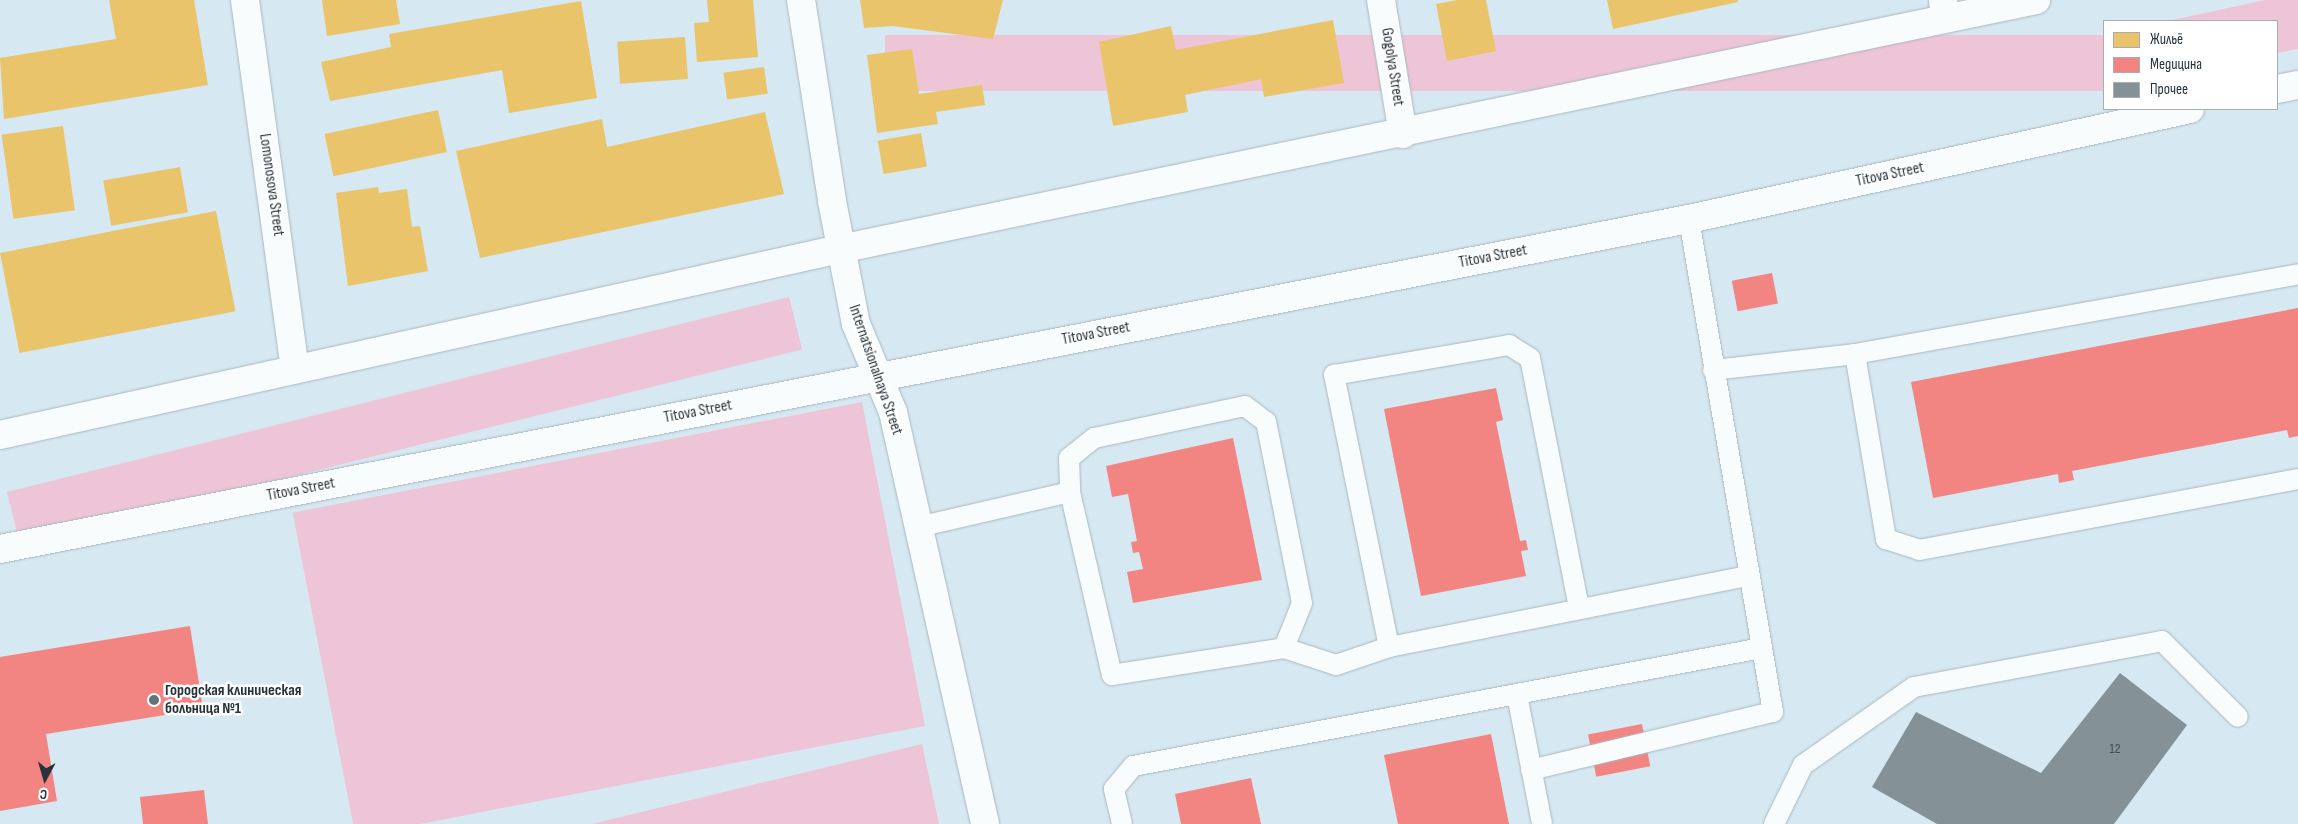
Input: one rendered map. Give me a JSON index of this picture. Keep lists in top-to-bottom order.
{
  "streets": {
    "street": [
      "Gogolya Street",
      "Titova Street",
      "Lomonosova Street",
      "Internatsionalnaya Street"
    ]
  },
  "crossings": [
    ["Titova Street", "Internatsionalnaya Street"]
  ],
  "places": ["Городская клиническая больница №1"],
  "house_numbers": ["12"],
  "legend": ["Жильё", "Медицина", "Прочее"],
  "north": "bottom"
}
